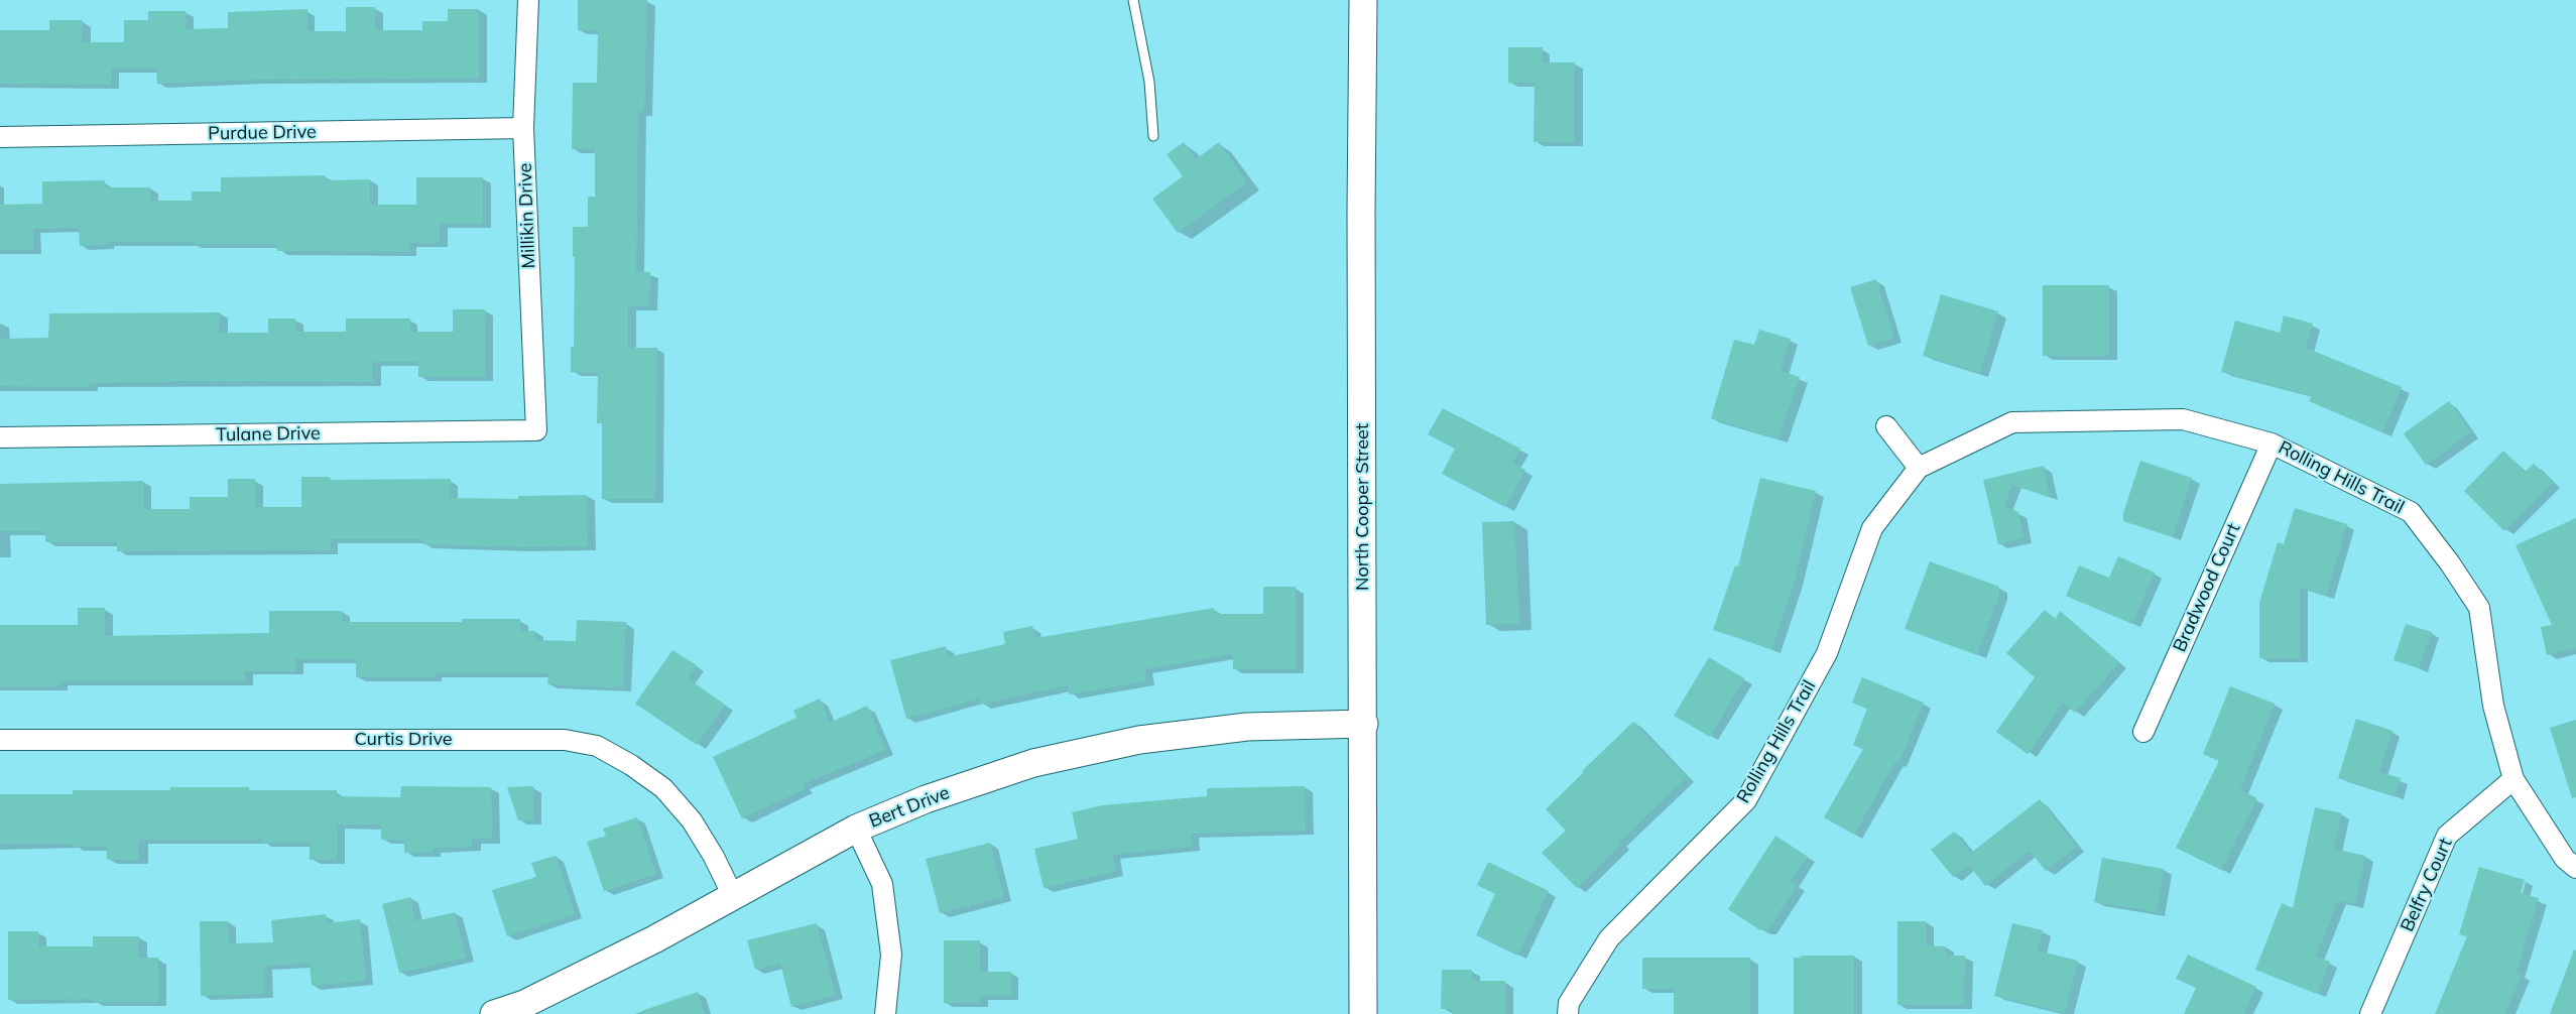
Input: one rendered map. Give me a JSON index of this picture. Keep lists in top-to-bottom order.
{
  "streets": {
    "main road": ["North Cooper Street", "Bert Drive"],
    "street": [
      "Purdue Drive",
      "Millikin Drive",
      "Tulane Drive",
      "Rolling Hills Trail",
      "Bradwood Court",
      "Curtis Drive",
      "Belfry Court"
    ]
  },
  "crossings": [
    ["Purdue Drive", "Millikin Drive"],
    ["Millikin Drive", "Tulane Drive"],
    ["Rolling Hills Trail", "Bradwood Court"],
    ["Rolling Hills Trail", "Belfry Court"],
    ["North Cooper Street", "Bert Drive"],
    ["Curtis Drive", "Bert Drive"]
  ]
}
